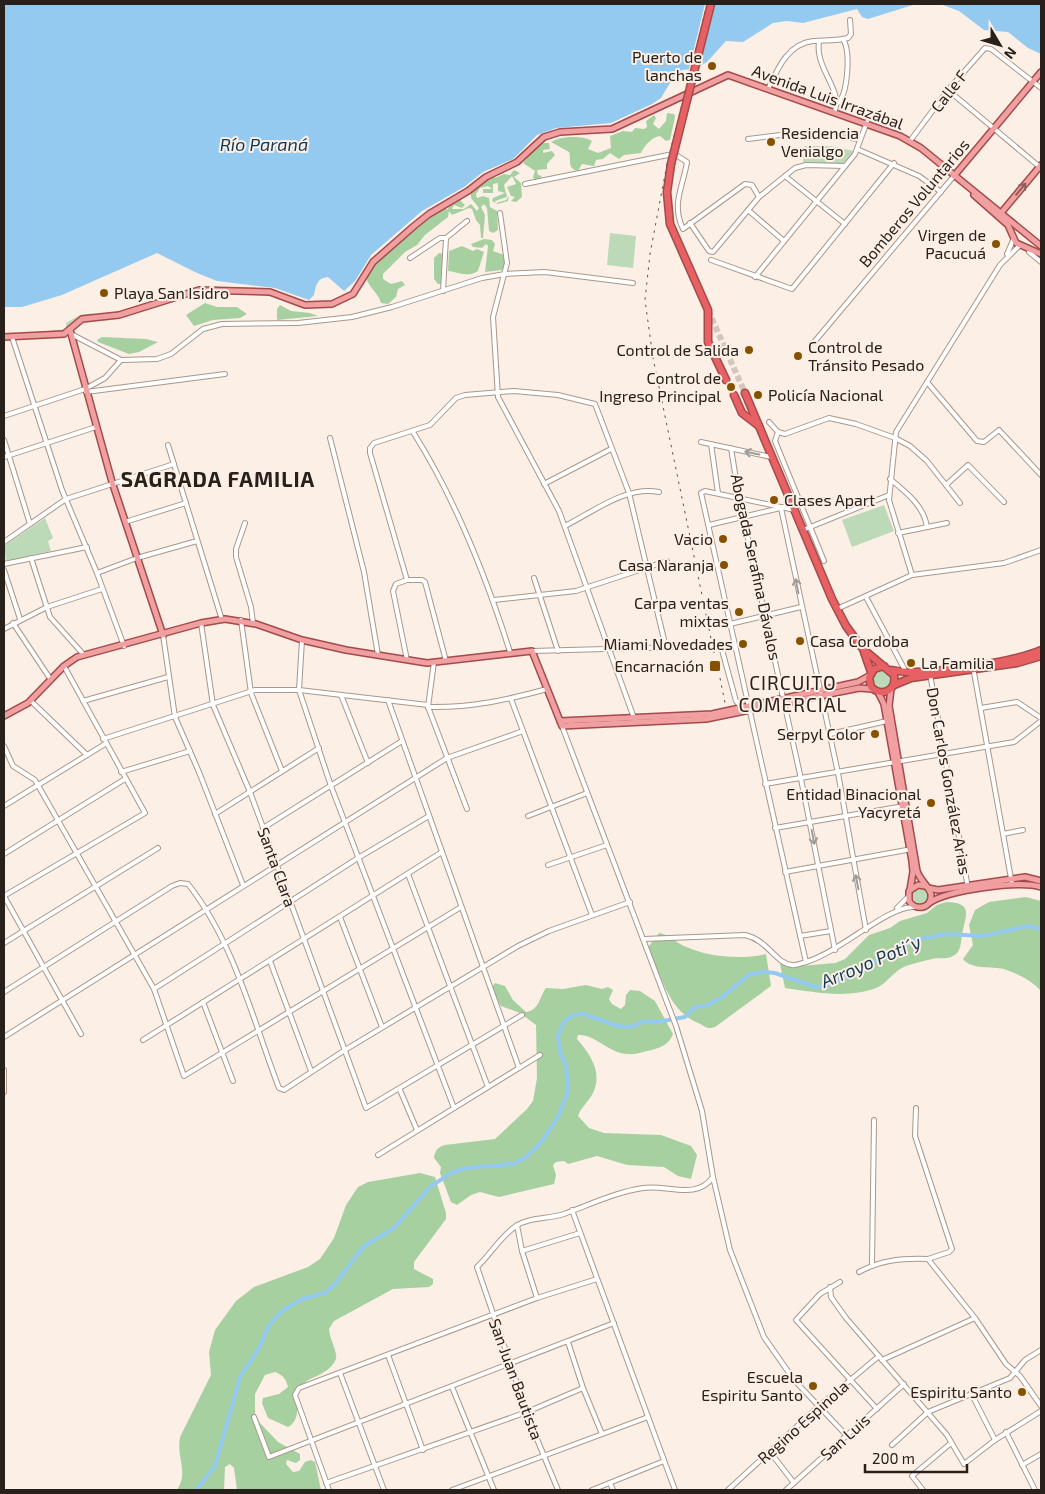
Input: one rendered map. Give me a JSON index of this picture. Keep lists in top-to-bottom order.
{
  "streets": {
    "main road": ["Avenida Luis Irrazábal", "Bomberos Voluntarios"],
    "street": [
      "Calle F",
      "Abogada Serafina Dávalos",
      "Don Carlos González Arias",
      "Santa Clara",
      "San Juan Bautista",
      "Regino Espinola",
      "San Luis"
    ]
  },
  "crossings": [
    ["Calle F", "Avenida Luis Irrazábal"],
    ["Calle F", "Bomberos Voluntarios"],
    ["Avenida Luis Irrazábal", "Bomberos Voluntarios"]
  ],
  "districts": ["SAGRADA FAMILIA", "CIRCUITO COMERCIAL"],
  "water": ["Río Paraná", "Arroyo Poti´y"],
  "places": {
    "other": [
      "Puerto de lanchas",
      "Residencia Venialgo",
      "Virgen de Pacucuá",
      "Playa San Isidro",
      "Control de Salida",
      "Control de Tránsito Pesado",
      "Control de Ingreso Principal",
      "Policía Nacional",
      "Clases Apart",
      "Vacio",
      "Casa Naranja",
      "Carpa ventas mixtas",
      "Casa Cordoba",
      "Miami Novedades",
      "La Familia",
      "Serpyl Color",
      "Entidad Binacional Yacyretá",
      "Escuela Espiritu Santo",
      "Espiritu Santo"
    ],
    "transit": ["Encarnación"]
  },
  "scale_bar": "200 m",
  "north": "bottom right"
}
